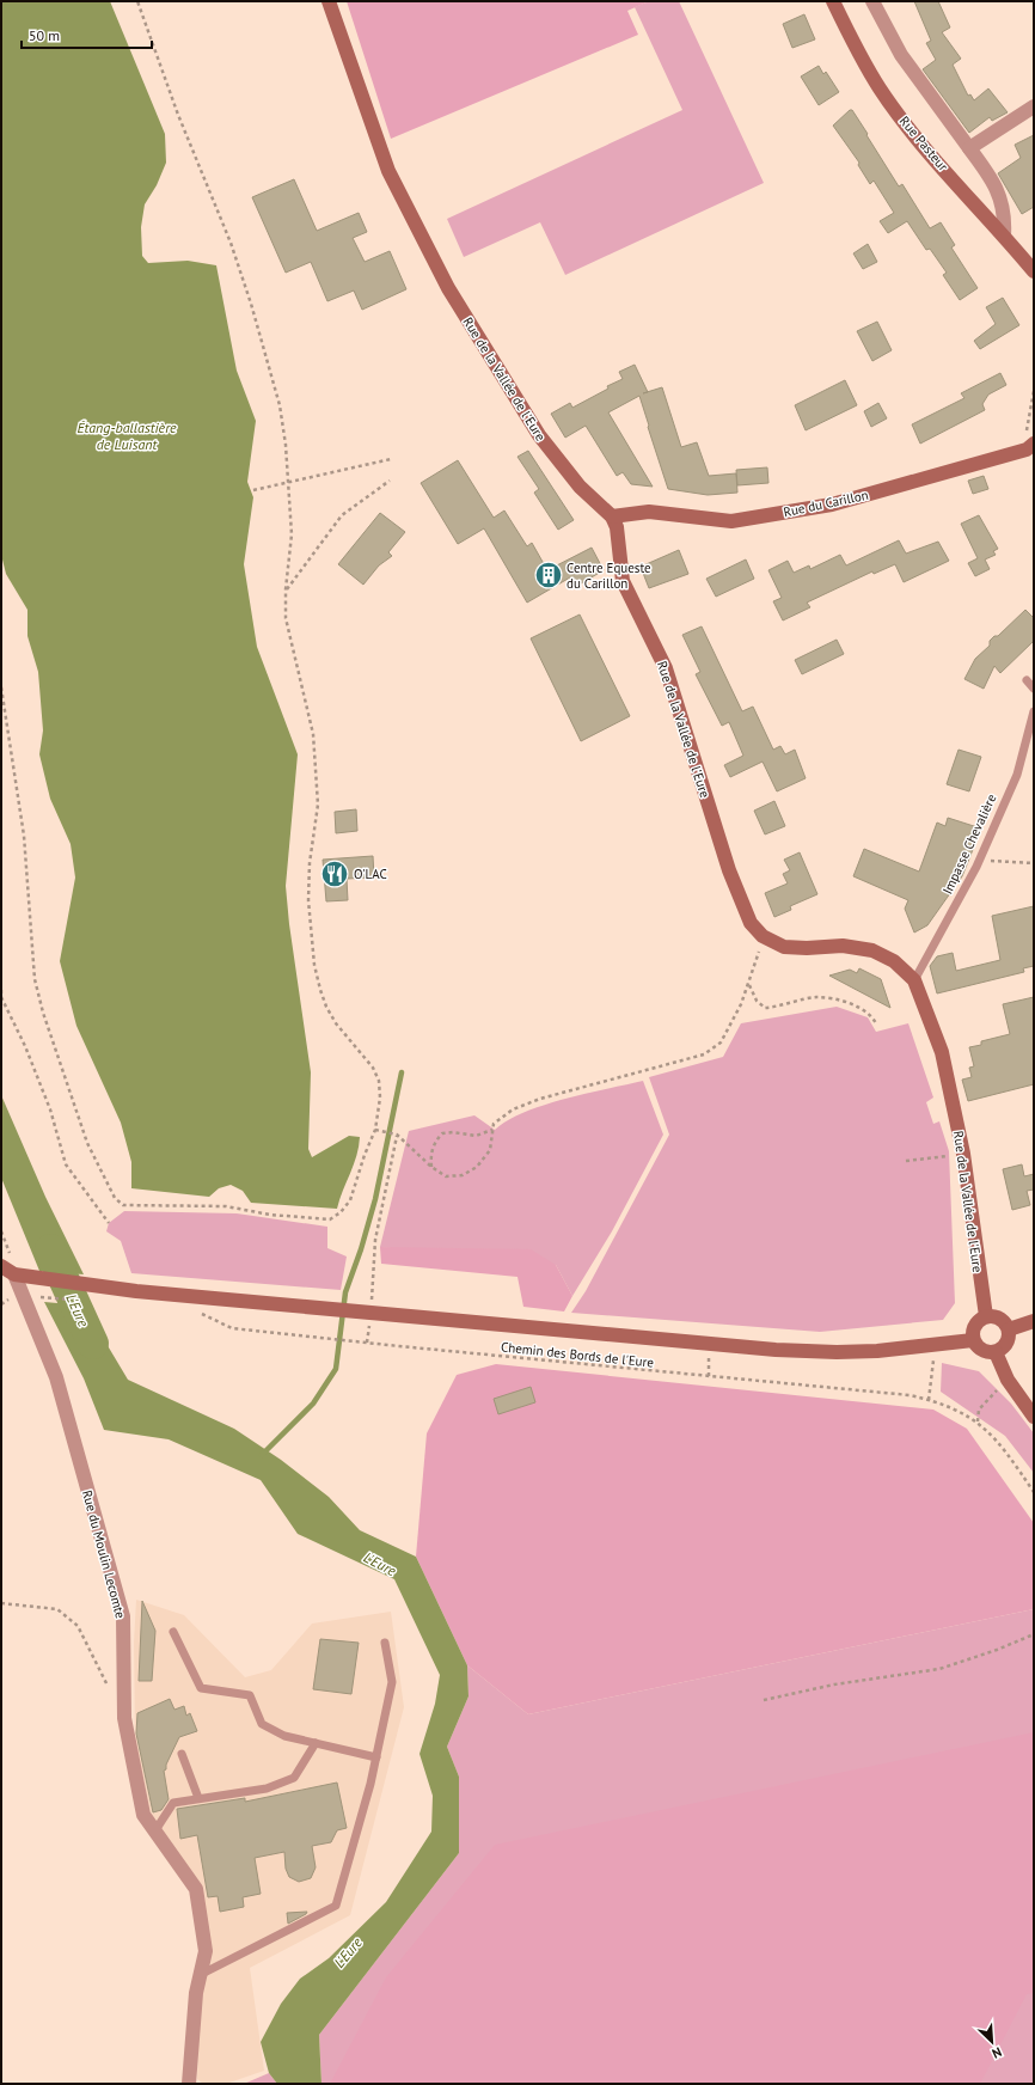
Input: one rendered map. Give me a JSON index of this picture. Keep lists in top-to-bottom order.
{
  "streets": {
    "street": [
      "Rue Pasteur",
      "Rue de la Vallée de l'Eure",
      "Rue du Carillon",
      "Rue du Moulin Lecomte"
    ],
    "lane": ["Impasse Chevalière"],
    "path": ["Chemin des Bords de l'Eure"]
  },
  "crossings": [
    ["Rue de la Vallée de l'Eure", "Rue du Carillon"],
    ["Rue de la Vallée de l'Eure", "Impasse Chevalière"]
  ],
  "water": ["Étang-ballastière de Luisant", "L'Eure"],
  "places": {
    "building": ["Centre Equeste du Carillon"],
    "restaurant": ["O'LAC"]
  },
  "scale_bar": "50 m",
  "north": "bottom right"
}
